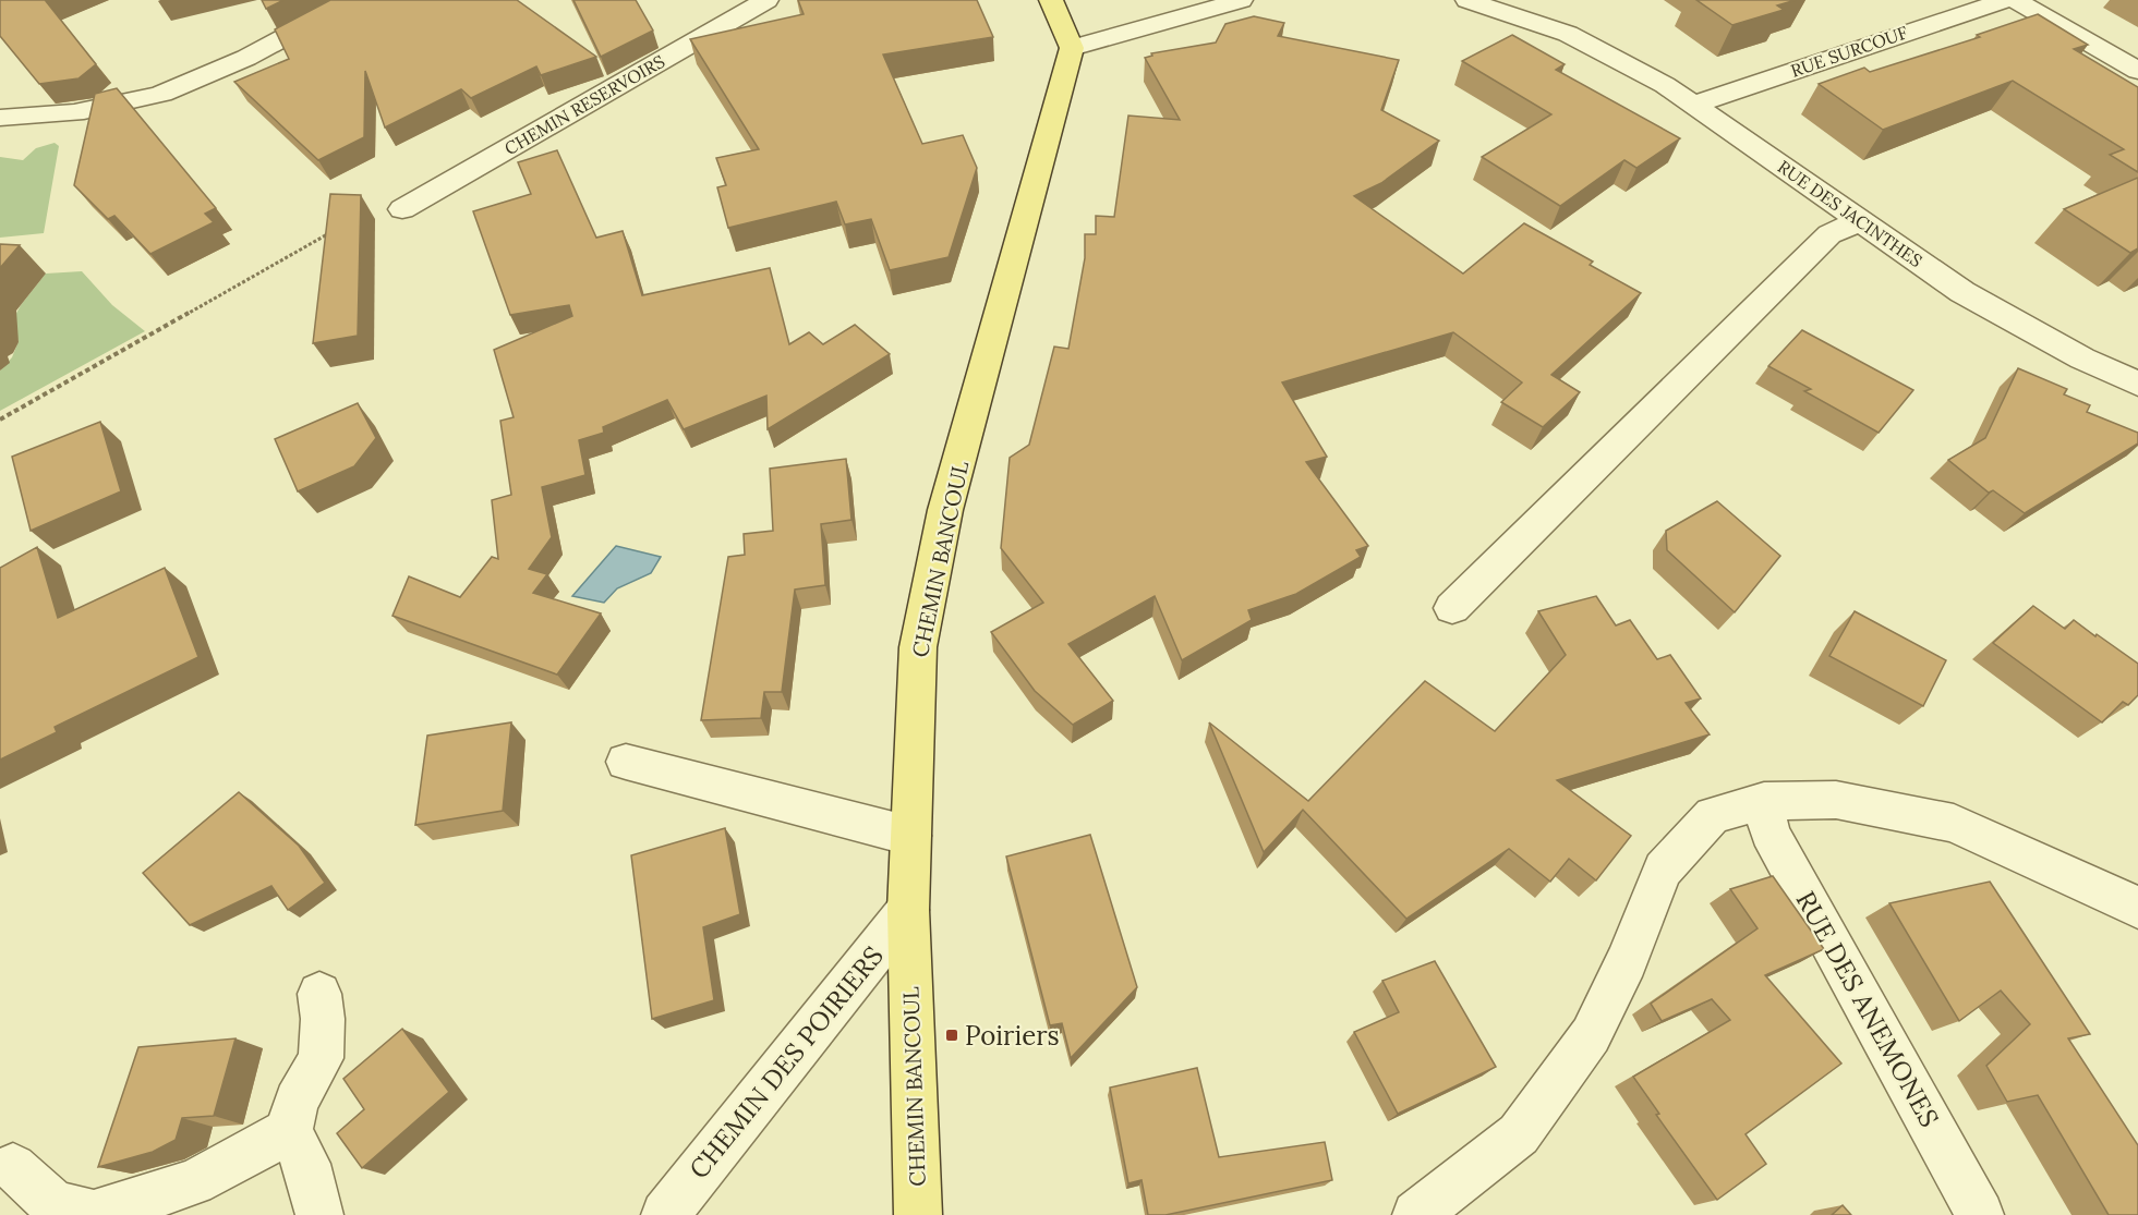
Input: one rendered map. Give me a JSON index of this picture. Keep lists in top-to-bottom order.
{
  "streets": {
    "main road": ["CHEMIN BANCOUL"],
    "street": [
      "RUE SURCOUF",
      "CHEMIN RESERVOIRS",
      "RUE DES JACINTHES",
      "RUE DES ANEMONES",
      "CHEMIN DES POIRIERS"
    ]
  },
  "crossings": [
    ["RUE SURCOUF", "RUE DES JACINTHES"],
    ["CHEMIN BANCOUL", "CHEMIN DES POIRIERS"]
  ],
  "places": {
    "transit": ["Poiriers"]
  }
}
